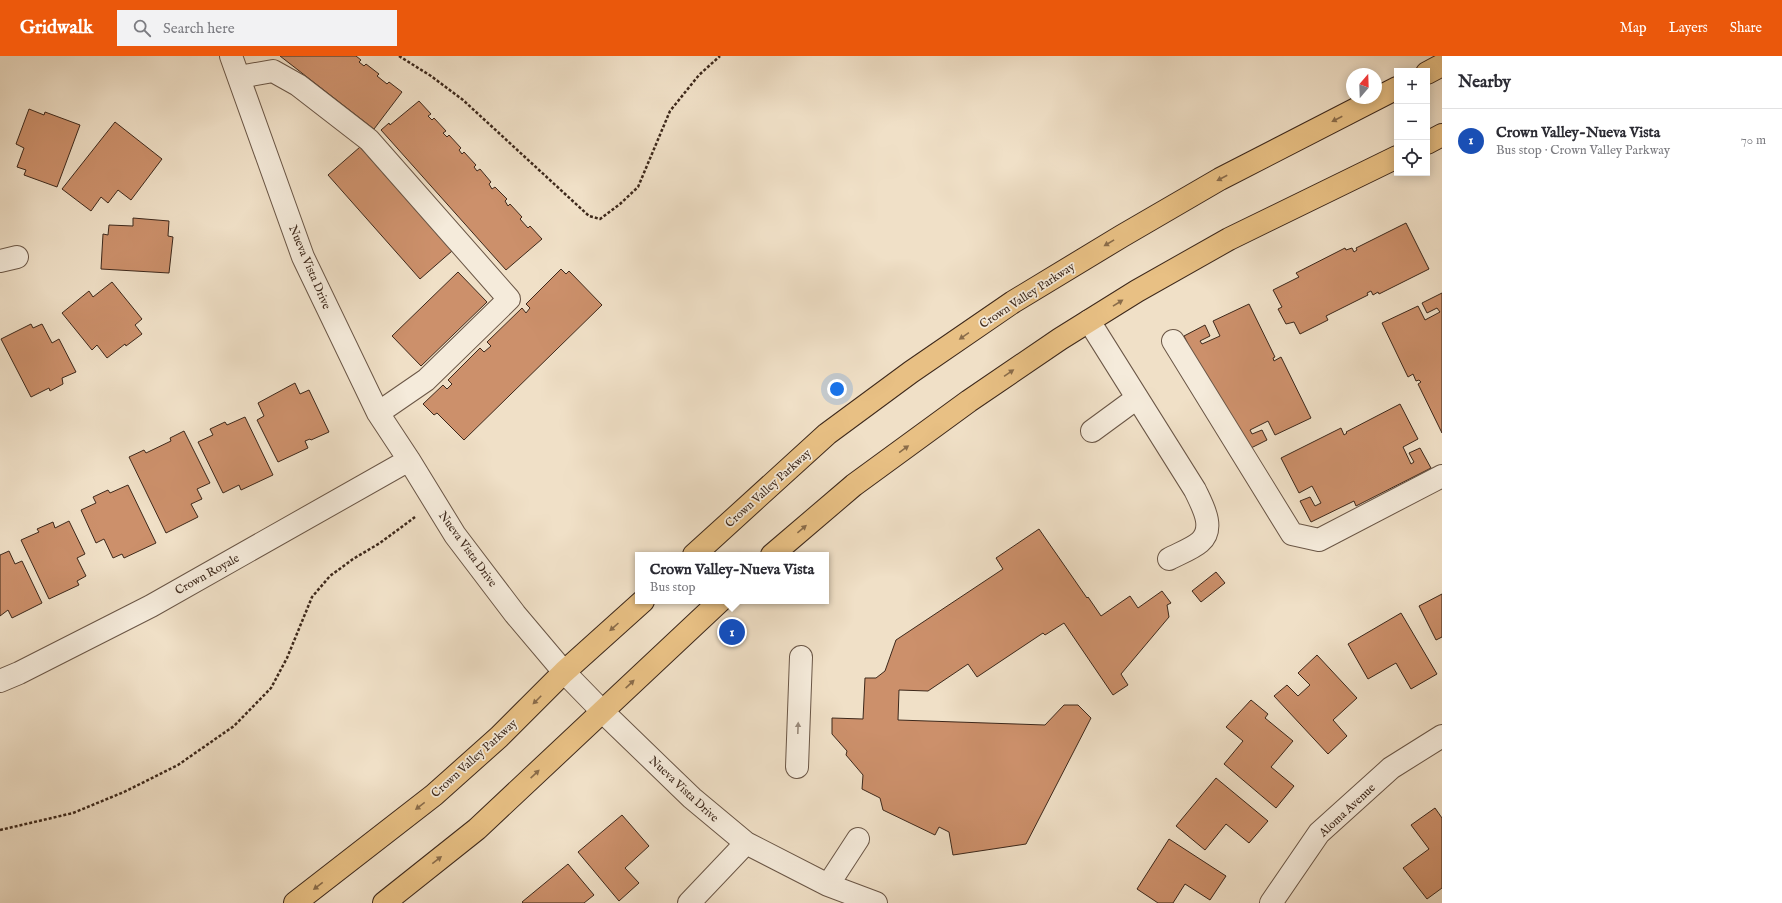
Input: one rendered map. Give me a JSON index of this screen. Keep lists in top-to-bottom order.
{
  "streets": {
    "main road": ["Crown Valley Parkway"],
    "street": ["Nueva Vista Drive", "Crown Royale", "Aloma Avenue"]
  },
  "crossings": [
    ["Nueva Vista Drive", "Crown Valley Parkway"],
    ["Nueva Vista Drive", "Crown Royale"]
  ],
  "north": "top",
  "page": {
    "header": "Gridwalk",
    "search": "Search here",
    "nav": ["Map", "Layers", "Share"],
    "heading": "Nearby",
    "map_buttons": ["+", "−"],
    "list": [
      {
        "mark": "1",
        "name": "Crown Valley-Nueva Vista",
        "note": "Bus stop · Crown Valley Parkway",
        "value": "70 m"
      }
    ],
    "popup": ["Crown Valley-Nueva Vista", "Bus stop"],
    "pins": "1"
  }
}
